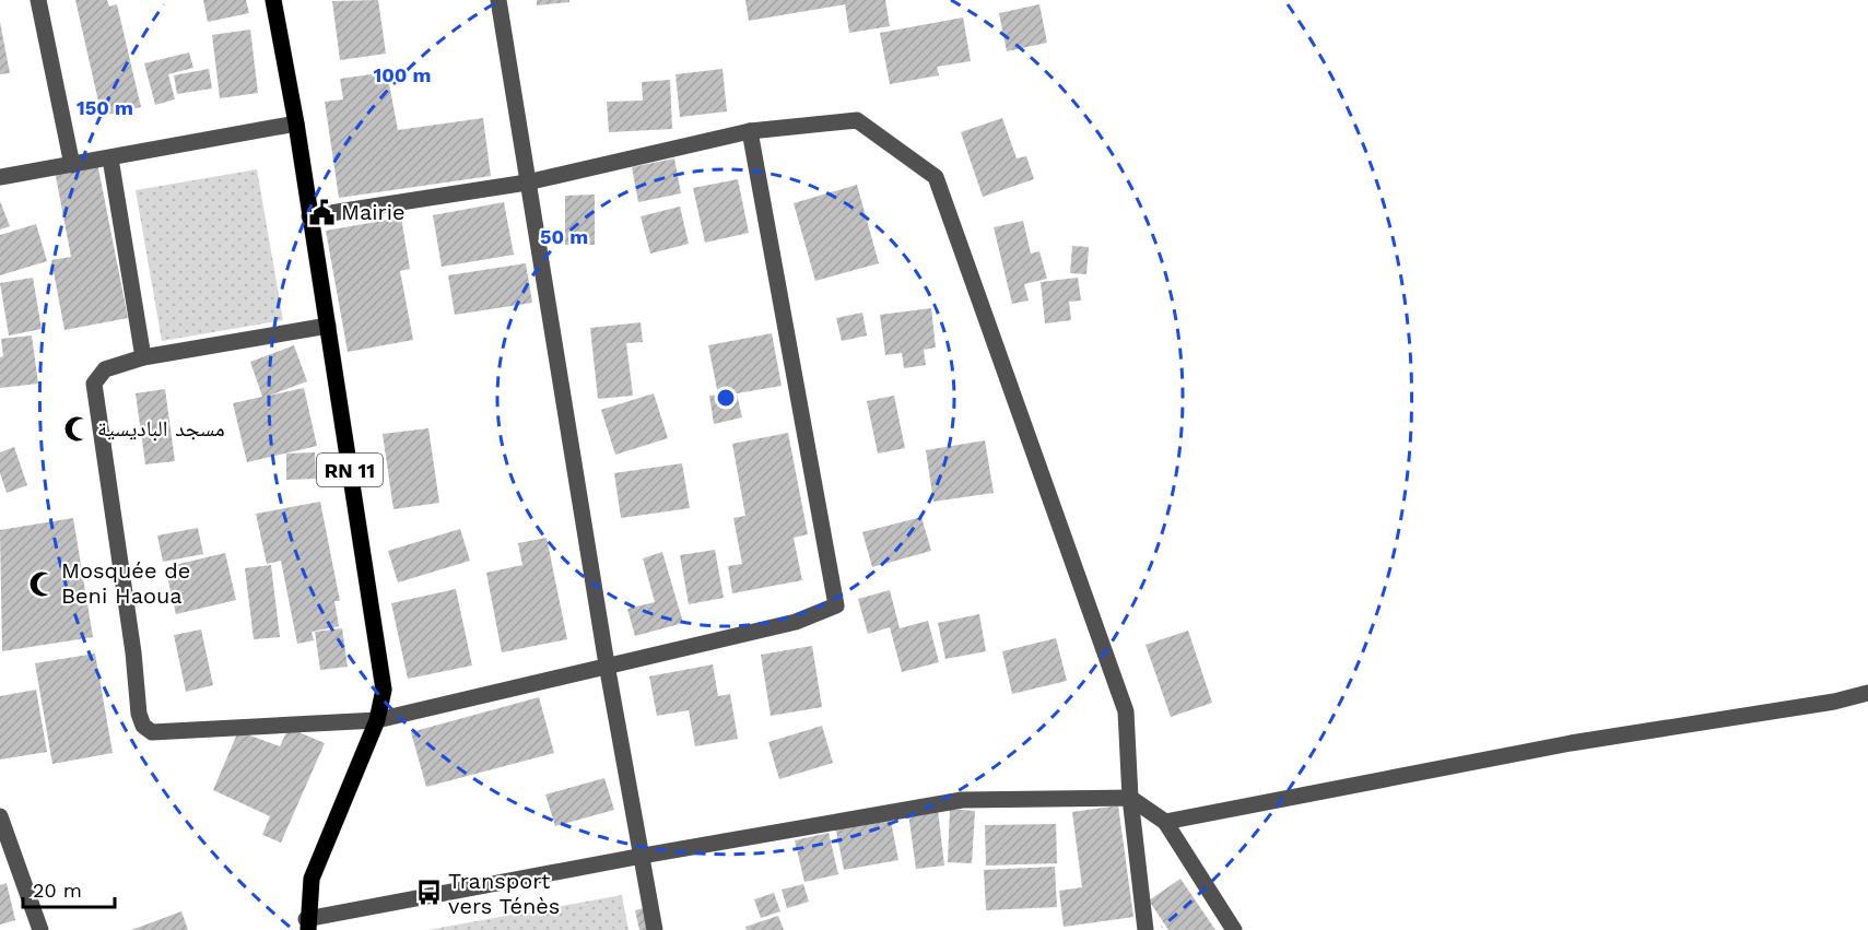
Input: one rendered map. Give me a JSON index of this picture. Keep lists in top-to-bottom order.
{
  "streets": {
    "main road": ["RN 11"]
  },
  "places": {
    "public building": ["Mairie"],
    "mosque": ["مسجد الباديسية", "Mosquée de Beni Haoua"],
    "bus stop": ["Transport vers Ténès"]
  },
  "scale_bar": "20 m",
  "rings": ["100 m", "150 m", "50 m"]
}
